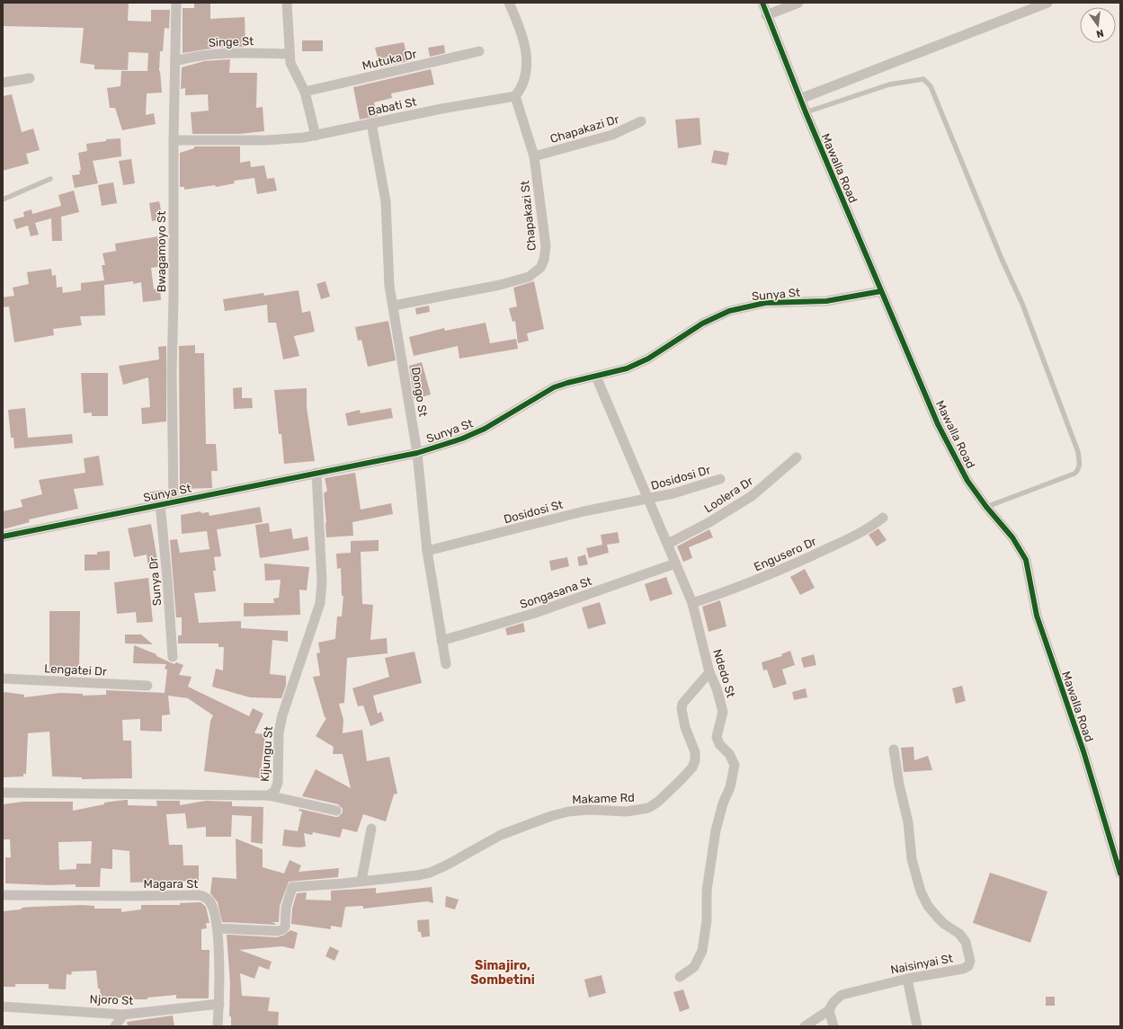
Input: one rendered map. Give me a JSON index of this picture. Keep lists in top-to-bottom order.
{
  "streets": {
    "street": [
      "Singe St",
      "Mutuka Dr",
      "Babati St",
      "Chapakazi Dr",
      "Mawalla Road",
      "Chapakazi St",
      "Bwagamoyo St",
      "Sunya St",
      "Dongo St",
      "Dosidosi Dr",
      "Loolera Dr",
      "Dosidosi St",
      "Engusero Dr",
      "Sunya Dr",
      "Songasana St",
      "Lengatei Dr",
      "Ndedo St",
      "Kijungu St",
      "Makame Rd",
      "Magara St",
      "Naisinyai St",
      "Njoro St"
    ]
  },
  "crossings": [
    ["Singe St", "Bwagamoyo St"],
    ["Babati St", "Chapakazi St"],
    ["Babati St", "Bwagamoyo St"],
    ["Babati St", "Dongo St"],
    ["Chapakazi Dr", "Chapakazi St"],
    ["Mawalla Road", "Sunya St"],
    ["Chapakazi St", "Dongo St"],
    ["Bwagamoyo St", "Sunya St"],
    ["Sunya St", "Dongo St"],
    ["Sunya St", "Sunya Dr"],
    ["Sunya St", "Ndedo St"],
    ["Sunya St", "Kijungu St"],
    ["Dongo St", "Dosidosi St"],
    ["Dongo St", "Songasana St"],
    ["Dosidosi Dr", "Dosidosi St"],
    ["Dosidosi Dr", "Ndedo St"],
    ["Loolera Dr", "Ndedo St"],
    ["Dosidosi St", "Ndedo St"],
    ["Engusero Dr", "Ndedo St"],
    ["Songasana St", "Ndedo St"],
    ["Ndedo St", "Makame Rd"],
    ["Makame Rd", "Magara St"],
    ["Magara St", "Njoro St"]
  ],
  "districts": ["Simajiro, Sombetini"],
  "north": "bottom"
}
